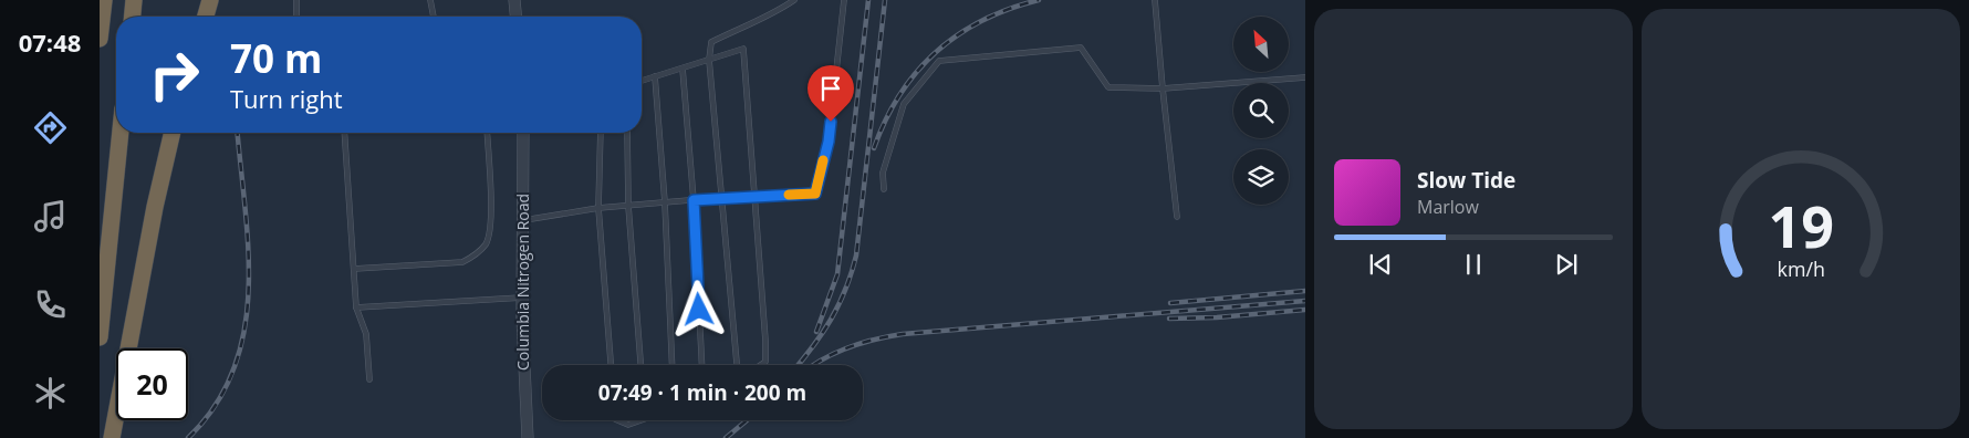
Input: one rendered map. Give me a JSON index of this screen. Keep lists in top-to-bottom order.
{
  "streets": {
    "street": ["Columbia Nitrogen Road"]
  },
  "north": "top left",
  "page": {
    "tabs": "07:48",
    "turn": ["70 m", "Turn right"],
    "song": ["Slow Tide", "Marlow"],
    "limit": "20",
    "trip": "07:49 · 1 min · 200 m",
    "gauge": ["19", "km/h"]
  }
}
